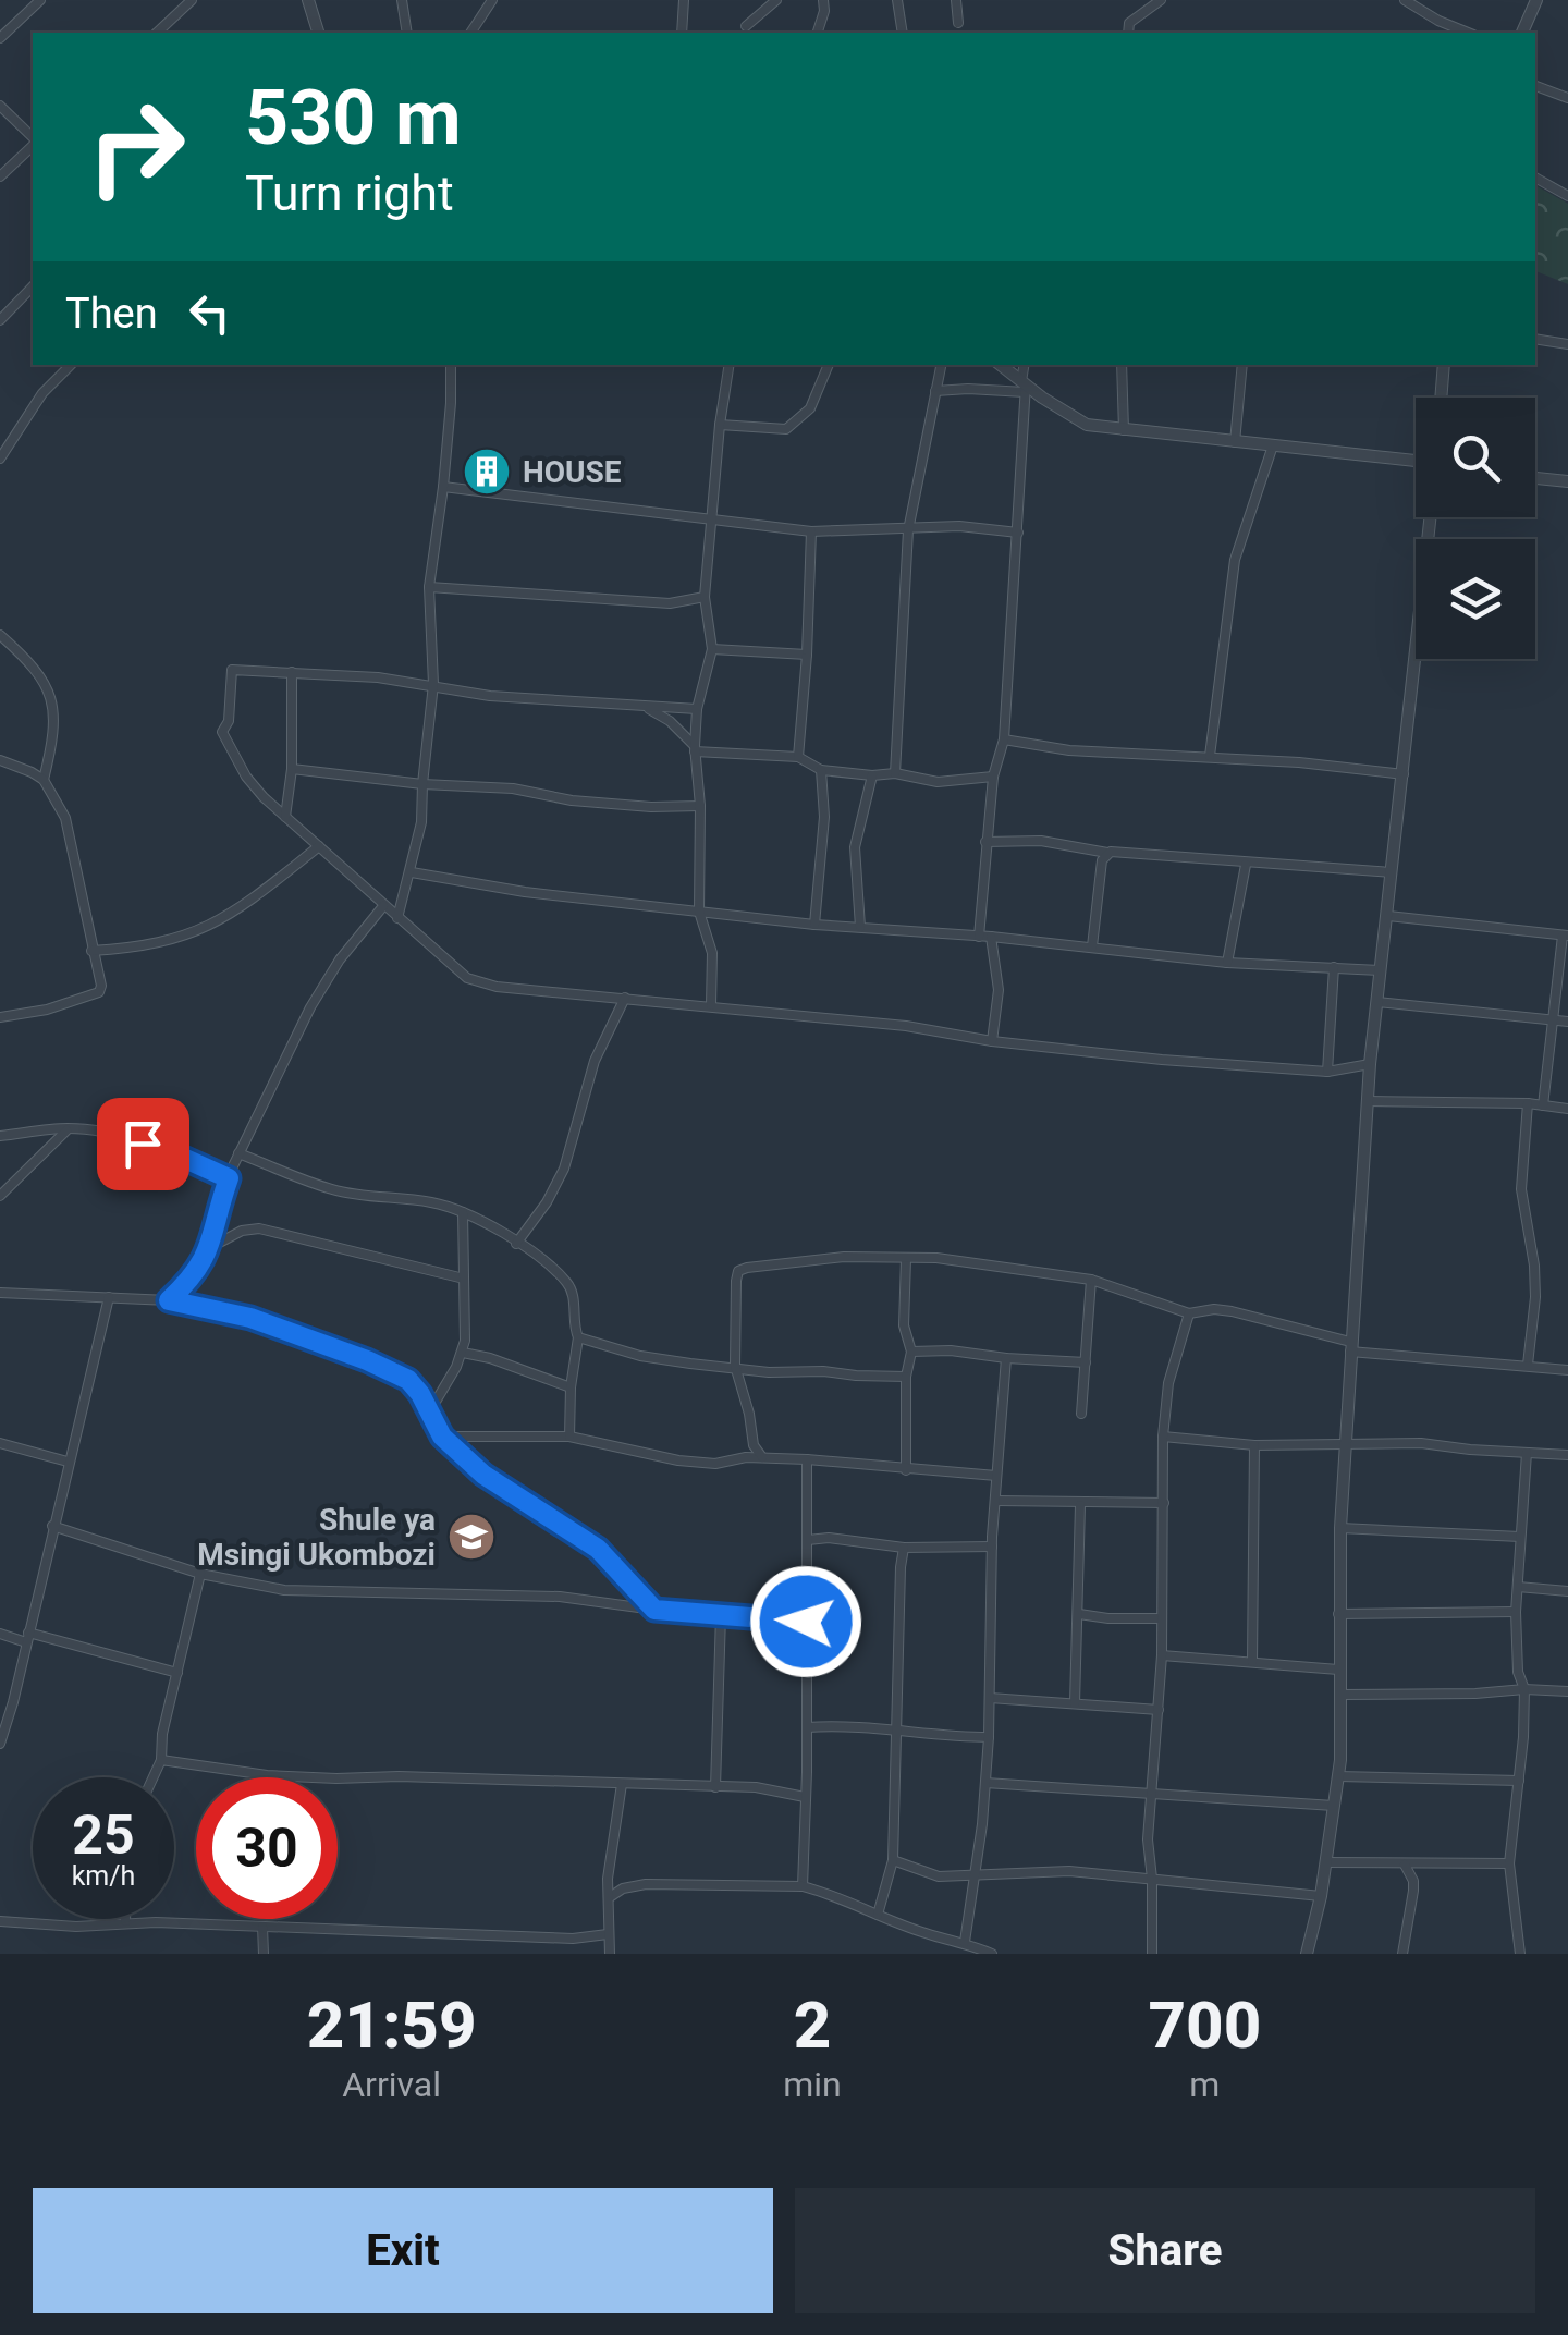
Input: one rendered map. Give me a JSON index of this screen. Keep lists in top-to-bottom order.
{
  "places": {
    "building": ["HOUSE"],
    "school or university": ["Shule ya Msingi Ukombozi"]
  },
  "page": {
    "turn": ["530 m", "Turn right"],
    "then": "Then",
    "speed": "25 km/h",
    "limit": "30",
    "eta": [
      "21:59",
      "Arrival",
      "2",
      "min",
      "700",
      "m"
    ],
    "buttons": ["Exit", "Share"]
  }
}
